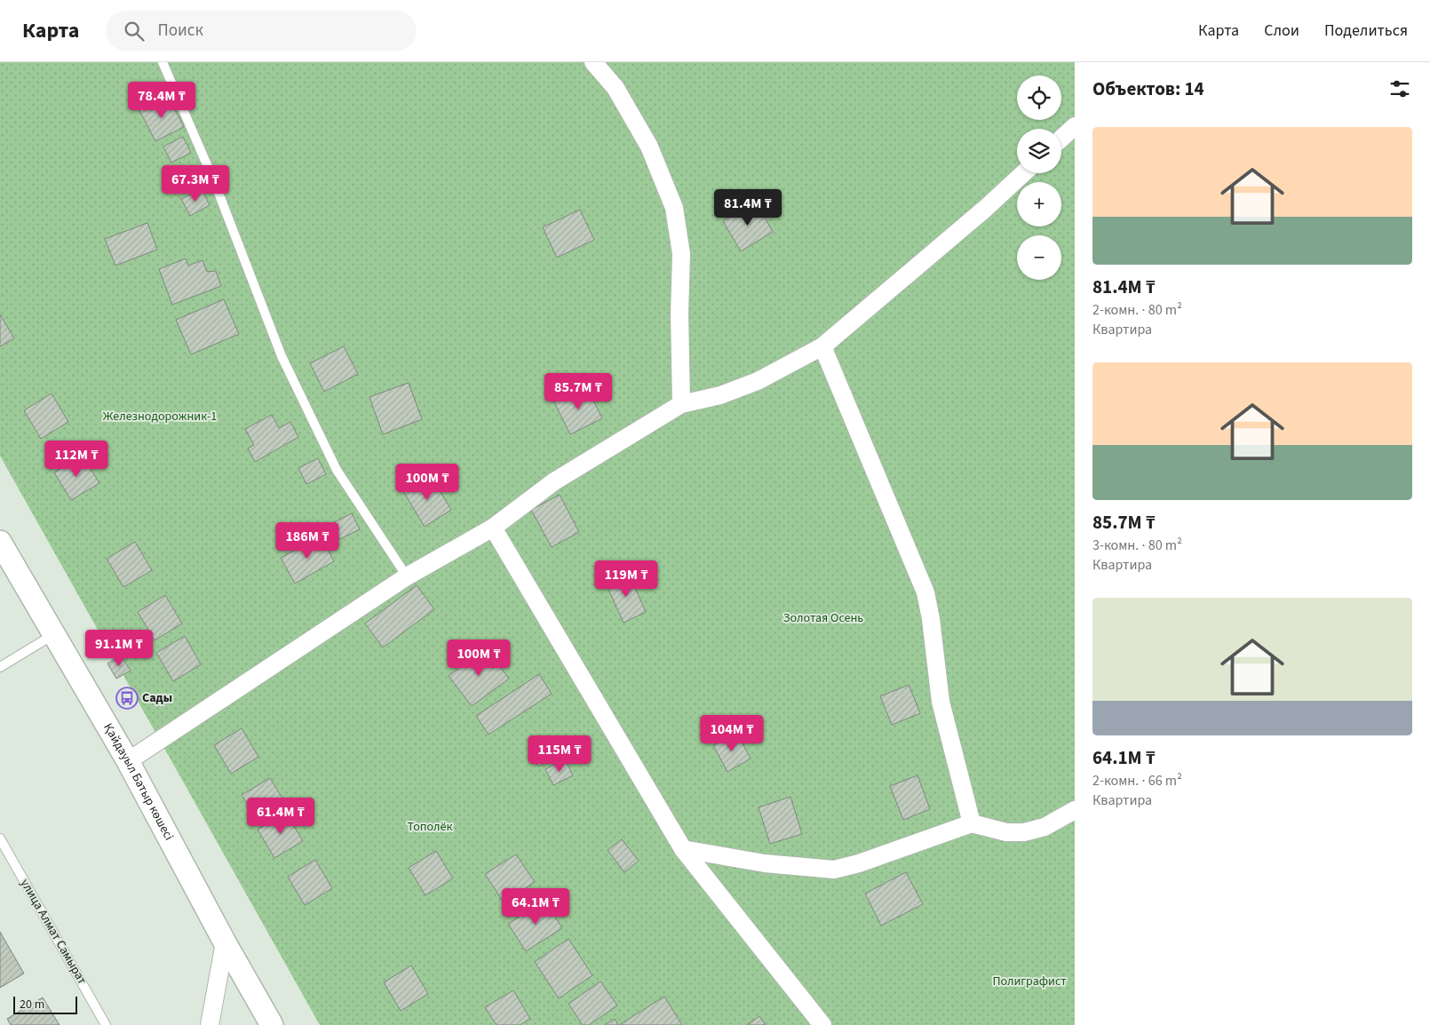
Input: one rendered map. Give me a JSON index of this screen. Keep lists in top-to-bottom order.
{
  "streets": {
    "street": ["Қайдауыл Батыр көшесі"],
    "lane": ["улица Алмат Самырат"]
  },
  "parks": [
    "Железнодорожник-1",
    "Золотая Осень",
    "Тополёк",
    "Полиграфист"
  ],
  "places": {
    "bus stop": ["Сады"]
  },
  "scale_bar": "20 m",
  "page": {
    "header": "Карта",
    "search": "Поиск",
    "nav": ["Карта", "Слои", "Поделиться"],
    "heading": "Объектов: 14",
    "map_buttons": ["+", "−"],
    "price": [
      "78.4M ₸",
      "67.3M ₸",
      "81.4M ₸",
      "85.7M ₸",
      "112M ₸",
      "100M ₸",
      "186M ₸",
      "119M ₸",
      "91.1M ₸",
      "100M ₸",
      "104M ₸",
      "115M ₸",
      "61.4M ₸",
      "64.1M ₸"
    ],
    "list": [
      {
        "name": "81.4M ₸",
        "note": "2-комн. · 80 m² · Квартира"
      },
      {
        "name": "85.7M ₸",
        "note": "3-комн. · 80 m² · Квартира"
      },
      {
        "name": "64.1M ₸",
        "note": "2-комн. · 66 m² · Квартира"
      }
    ],
    "scale": "20 m"
  }
}
